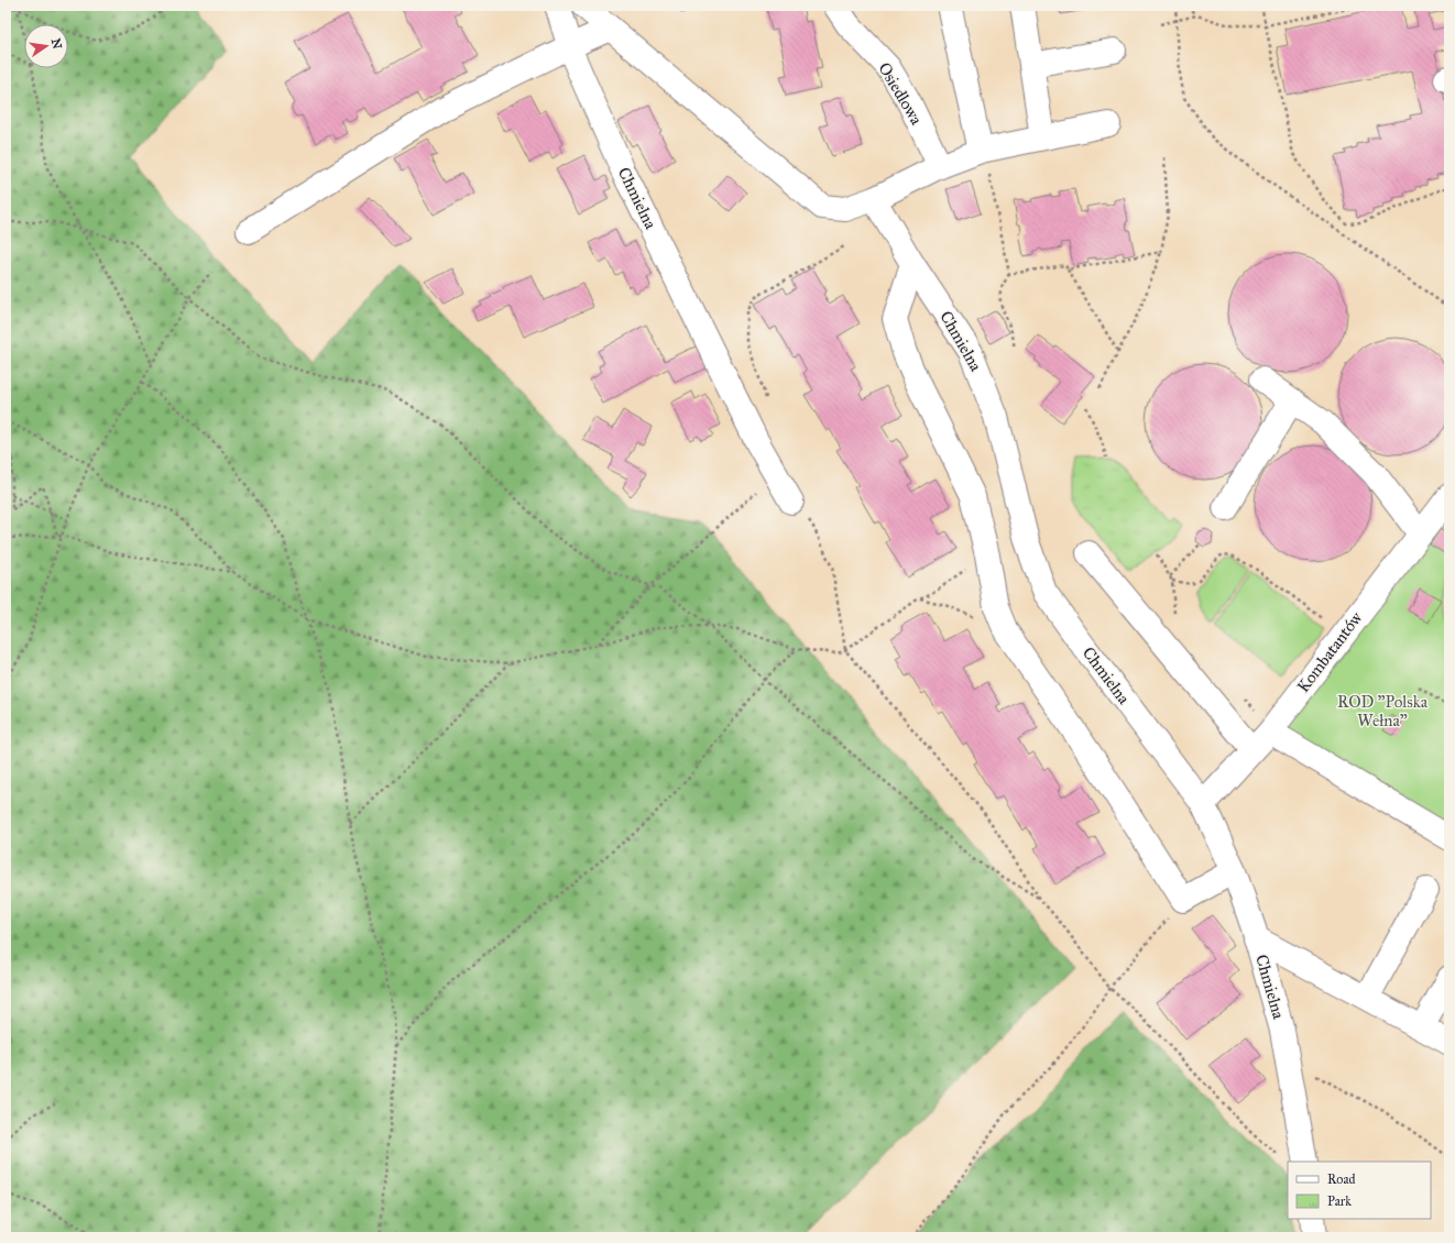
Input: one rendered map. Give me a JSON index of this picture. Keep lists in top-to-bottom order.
{
  "streets": {
    "street": ["Osiedlowa", "Chmielna", "Kombatantów"]
  },
  "crossings": [
    ["Chmielna", "Kombatantów"]
  ],
  "parks": ["ROD \"Polska Wełna\""],
  "legend": ["Road", "Park"],
  "north": "right"
}
